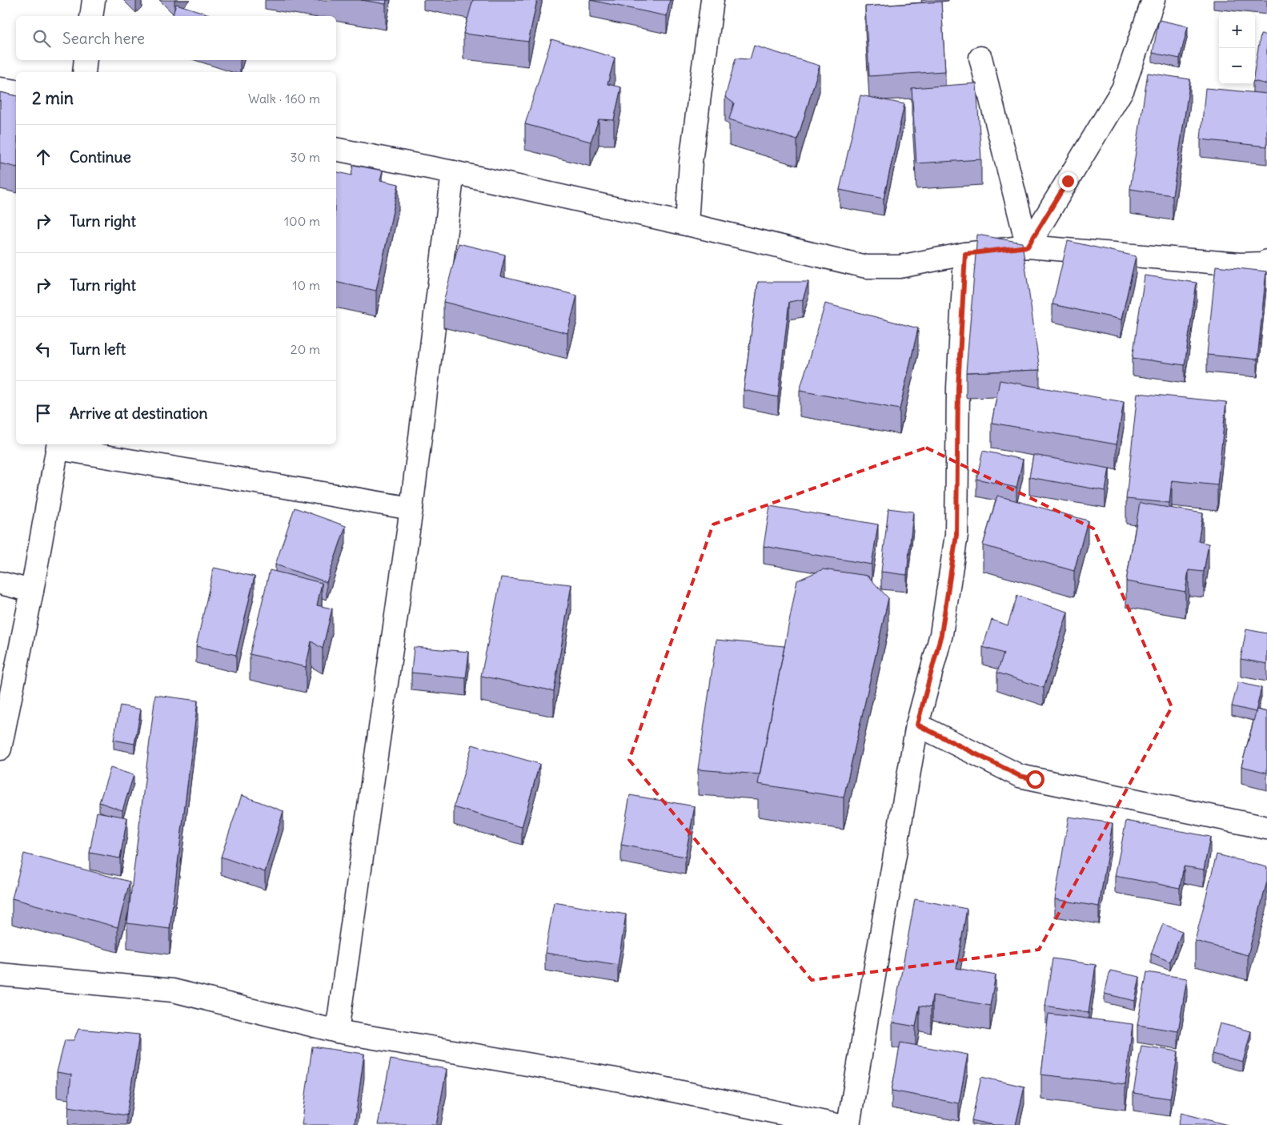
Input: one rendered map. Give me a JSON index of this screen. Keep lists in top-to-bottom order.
{
  "page": {
    "map_buttons": ["+", "−"],
    "search": "Search here",
    "heading": ["2 min", "Walk · 160 m"],
    "list": [
      ["Continue", "30 m"],
      ["Turn right", "100 m"],
      ["Turn right", "10 m"],
      ["Turn left", "20 m"],
      "Arrive at destination"
    ]
  }
}
